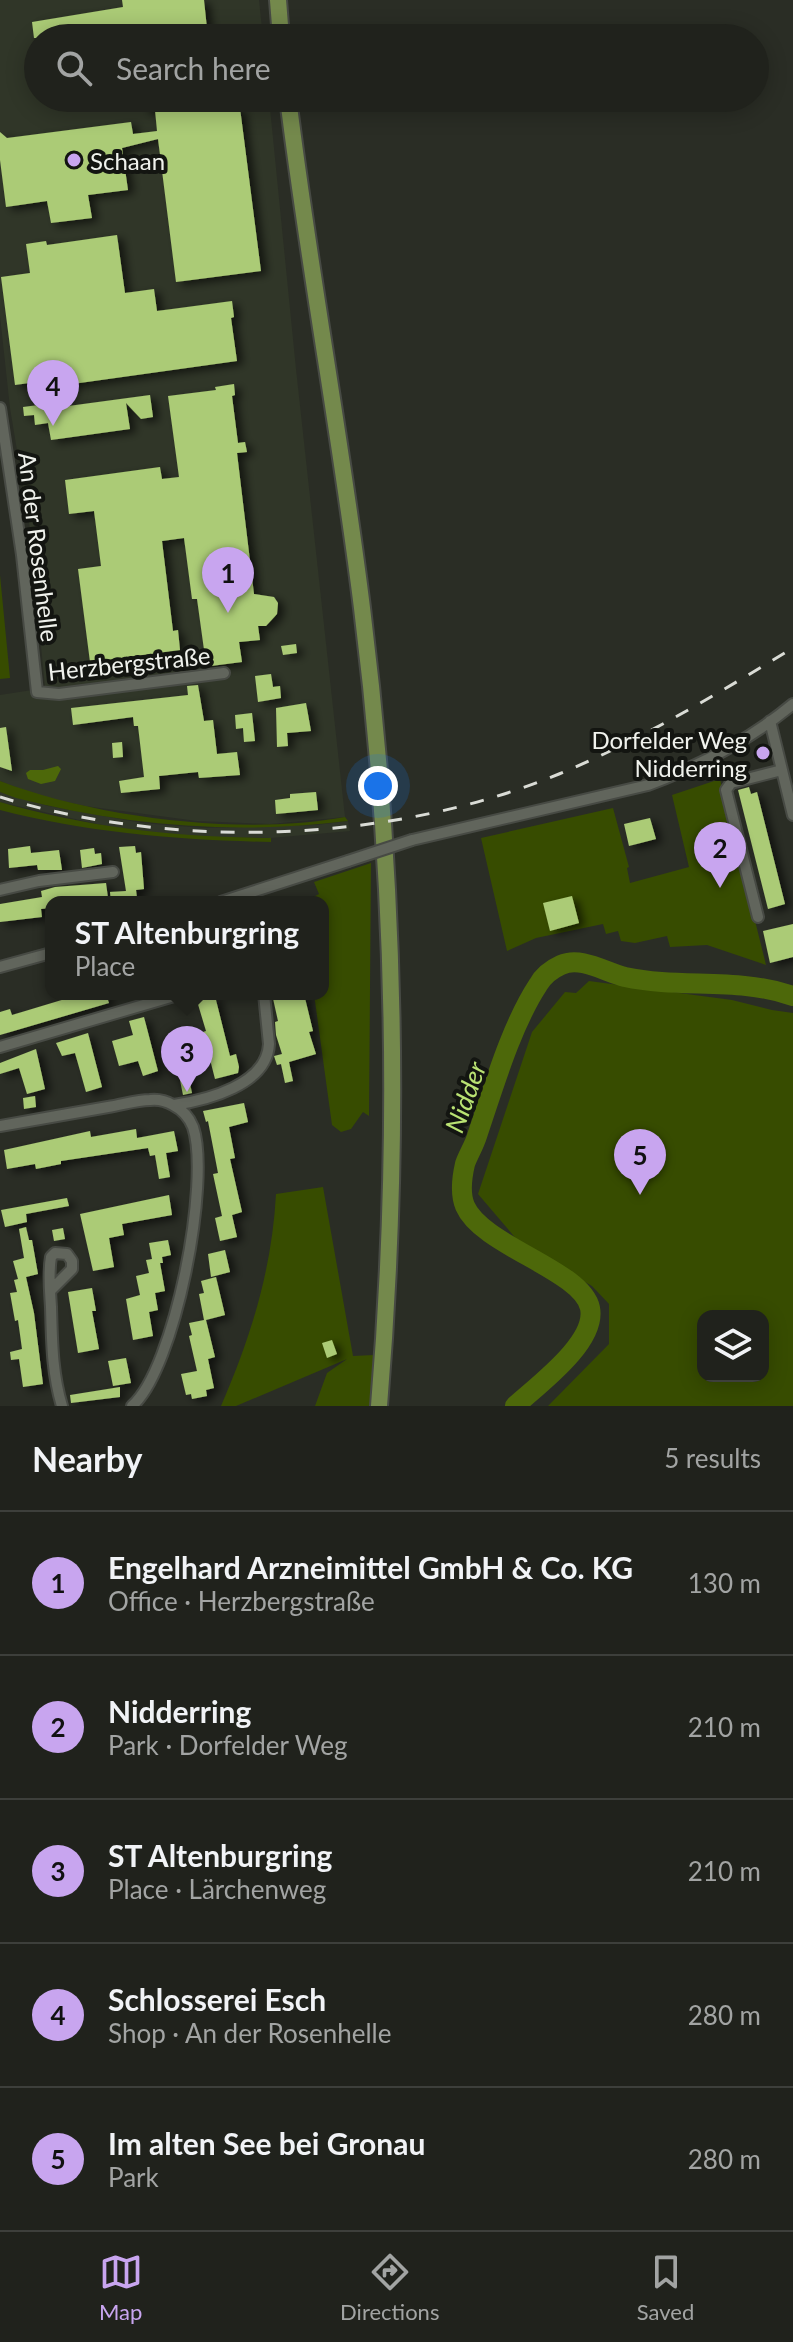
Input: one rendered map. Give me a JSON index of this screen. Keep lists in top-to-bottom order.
{
  "streets": {
    "street": ["An der Rosenhelle", "Herzbergstraße"]
  },
  "crossings": [
    ["An der Rosenhelle", "Herzbergstraße"]
  ],
  "water": ["Nidder"],
  "places": ["Schaan", "Dorfelder Weg Nidderring"],
  "page": {
    "search": "Search here",
    "pins": [
      "4",
      "1",
      "2",
      "3",
      "5"
    ],
    "popup": ["ST Altenburgring", "Place"],
    "heading": ["Nearby", "5 results"],
    "list": [
      {
        "mark": "1",
        "name": "Engelhard Arzneimittel GmbH & Co. KG",
        "note": "Office · Herzbergstraße",
        "value": "130 m"
      },
      {
        "mark": "2",
        "name": "Nidderring",
        "note": "Park · Dorfelder Weg",
        "value": "210 m"
      },
      {
        "mark": "3",
        "name": "ST Altenburgring",
        "note": "Place · Lärchenweg",
        "value": "210 m"
      },
      {
        "mark": "4",
        "name": "Schlosserei Esch",
        "note": "Shop · An der Rosenhelle",
        "value": "280 m"
      },
      {
        "mark": "5",
        "name": "Im alten See bei Gronau",
        "note": "Park",
        "value": "280 m"
      }
    ],
    "nav": ["Map", "Directions", "Saved"]
  }
}
